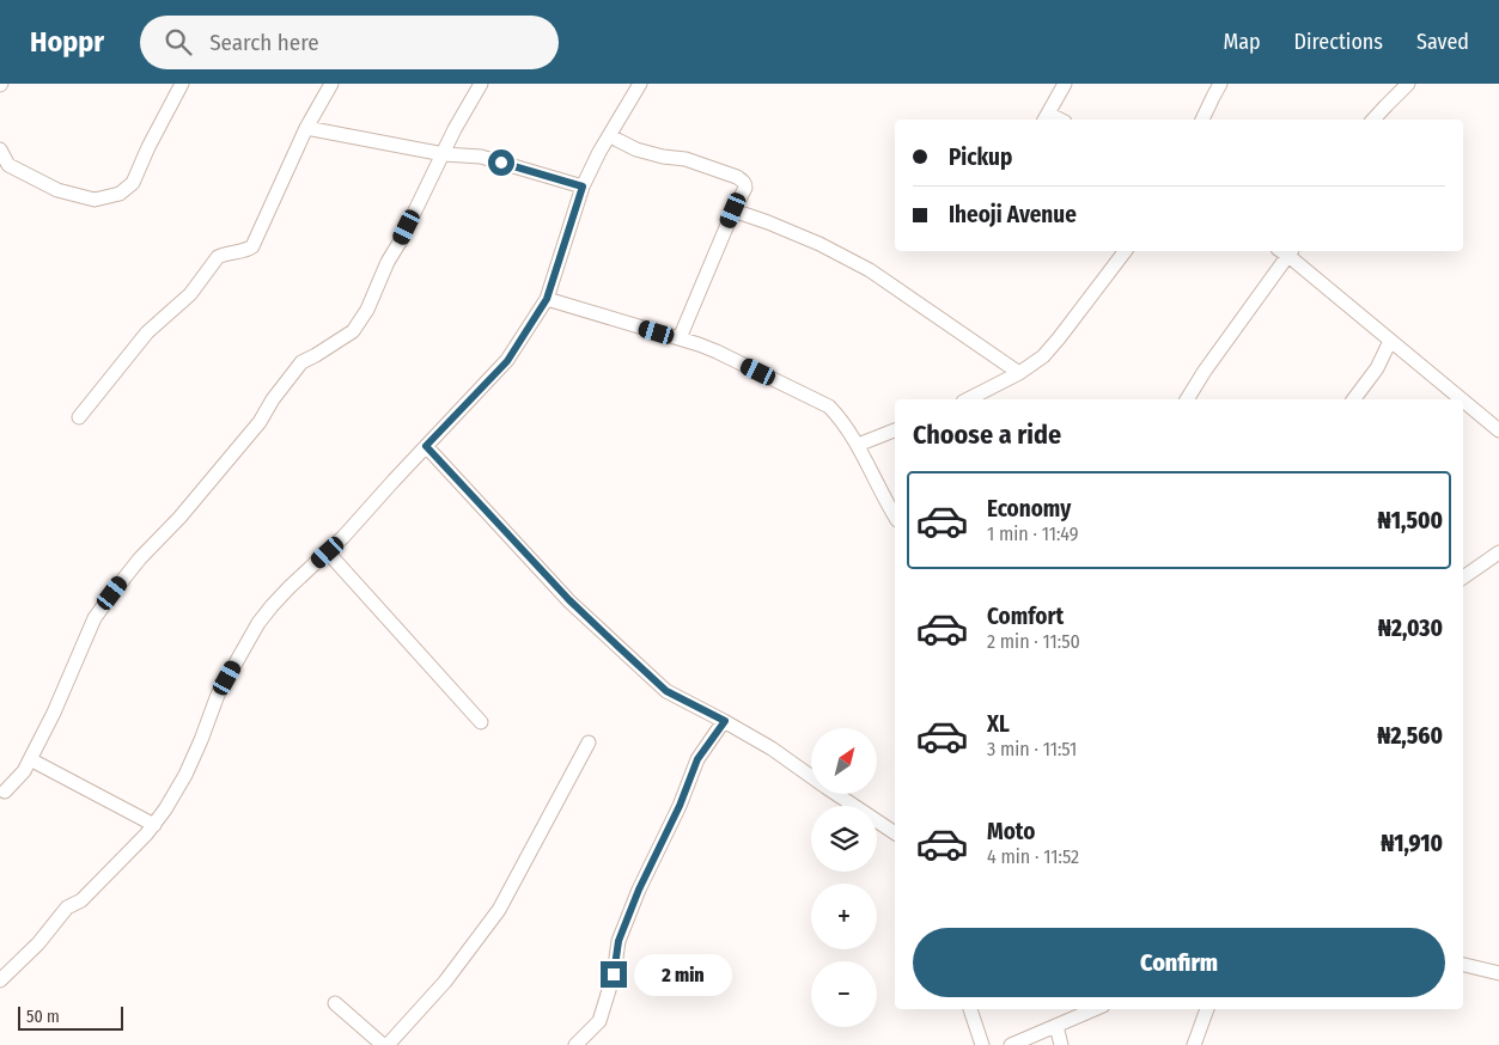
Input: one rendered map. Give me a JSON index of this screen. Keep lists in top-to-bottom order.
{
  "scale_bar": "50 m",
  "north": "top right",
  "page": {
    "header": "Hoppr",
    "search": "Search here",
    "nav": ["Map", "Directions", "Saved"],
    "banner": ["Pickup", "Iheoji Avenue"],
    "heading": "Choose a ride",
    "list": [
      {
        "name": "Economy",
        "note": "1 min · 11:49",
        "value": "₦1,500"
      },
      {
        "name": "Comfort",
        "note": "2 min · 11:50",
        "value": "₦2,030"
      },
      {
        "name": "XL",
        "note": "3 min · 11:51",
        "value": "₦2,560"
      },
      {
        "name": "Moto",
        "note": "4 min · 11:52",
        "value": "₦1,910"
      }
    ],
    "map_buttons": ["+", "−"],
    "buttons": "Confirm",
    "bubble": "2 min",
    "scale": "50 m"
  }
}
